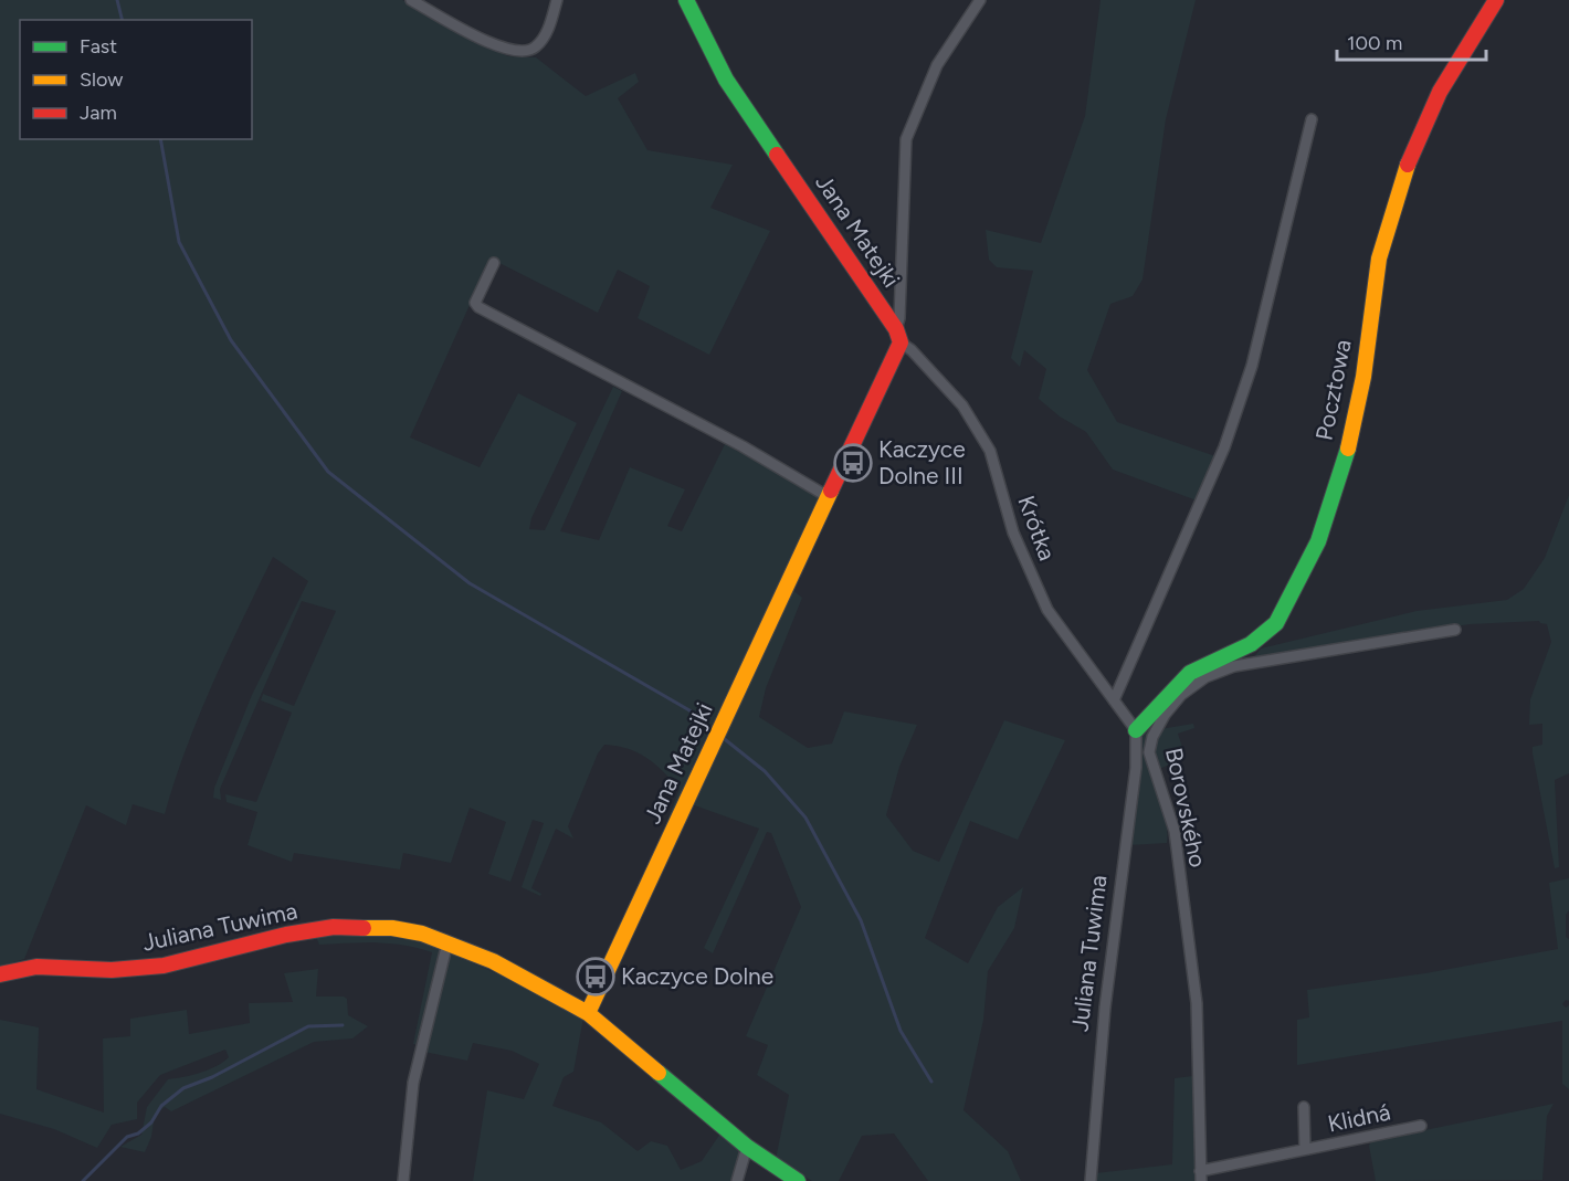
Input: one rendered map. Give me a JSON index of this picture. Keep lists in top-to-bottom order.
{
  "streets": {
    "street": [
      "Jana Matejki",
      "Pocztowa",
      "Krótka",
      "Borovského",
      "Juliana Tuwima",
      "Klidná"
    ]
  },
  "crossings": [
    ["Jana Matejki", "Krótka"],
    ["Jana Matejki", "Juliana Tuwima"],
    ["Pocztowa", "Krótka"],
    ["Pocztowa", "Juliana Tuwima"],
    ["Krótka", "Juliana Tuwima"],
    ["Borovského", "Klidná"]
  ],
  "places": {
    "bus stop": ["Kaczyce Dolne III", "Kaczyce Dolne"]
  },
  "legend": ["Fast", "Slow", "Jam"],
  "scale_bar": "100 m"
}
